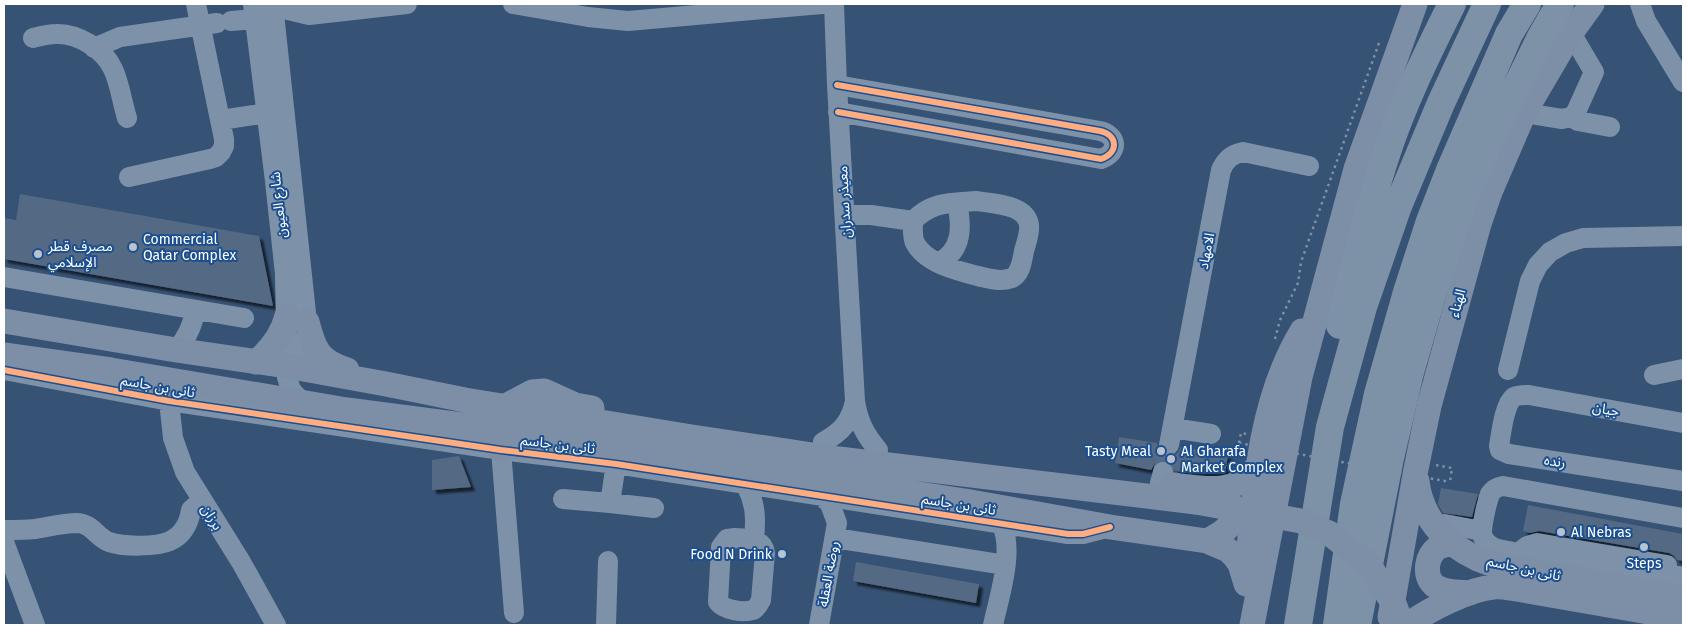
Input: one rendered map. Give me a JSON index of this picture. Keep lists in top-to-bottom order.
{
  "streets": {
    "main road": ["الهناء", "ثانى بن جاسم"],
    "street": [
      "معيذر سدران",
      "شارع العيون",
      "الامهاد",
      "جيان",
      "رنده",
      "برزان",
      "روضة العقلة"
    ]
  },
  "crossings": [
    ["شارع العيون", "ثانى بن جاسم"],
    ["الهناء", "ثانى بن جاسم"],
    ["ثانى بن جاسم", "برزان"],
    ["ثانى بن جاسم", "روضة العقلة"],
    ["جيان", "رنده"]
  ],
  "places": [
    "Commercial Qatar Complex",
    "مصرف قطر الإسلامي",
    "Tasty Meal",
    "Al Gharafa Market Complex",
    "Al Nebras",
    "Steps",
    "Food N Drink"
  ]
}
